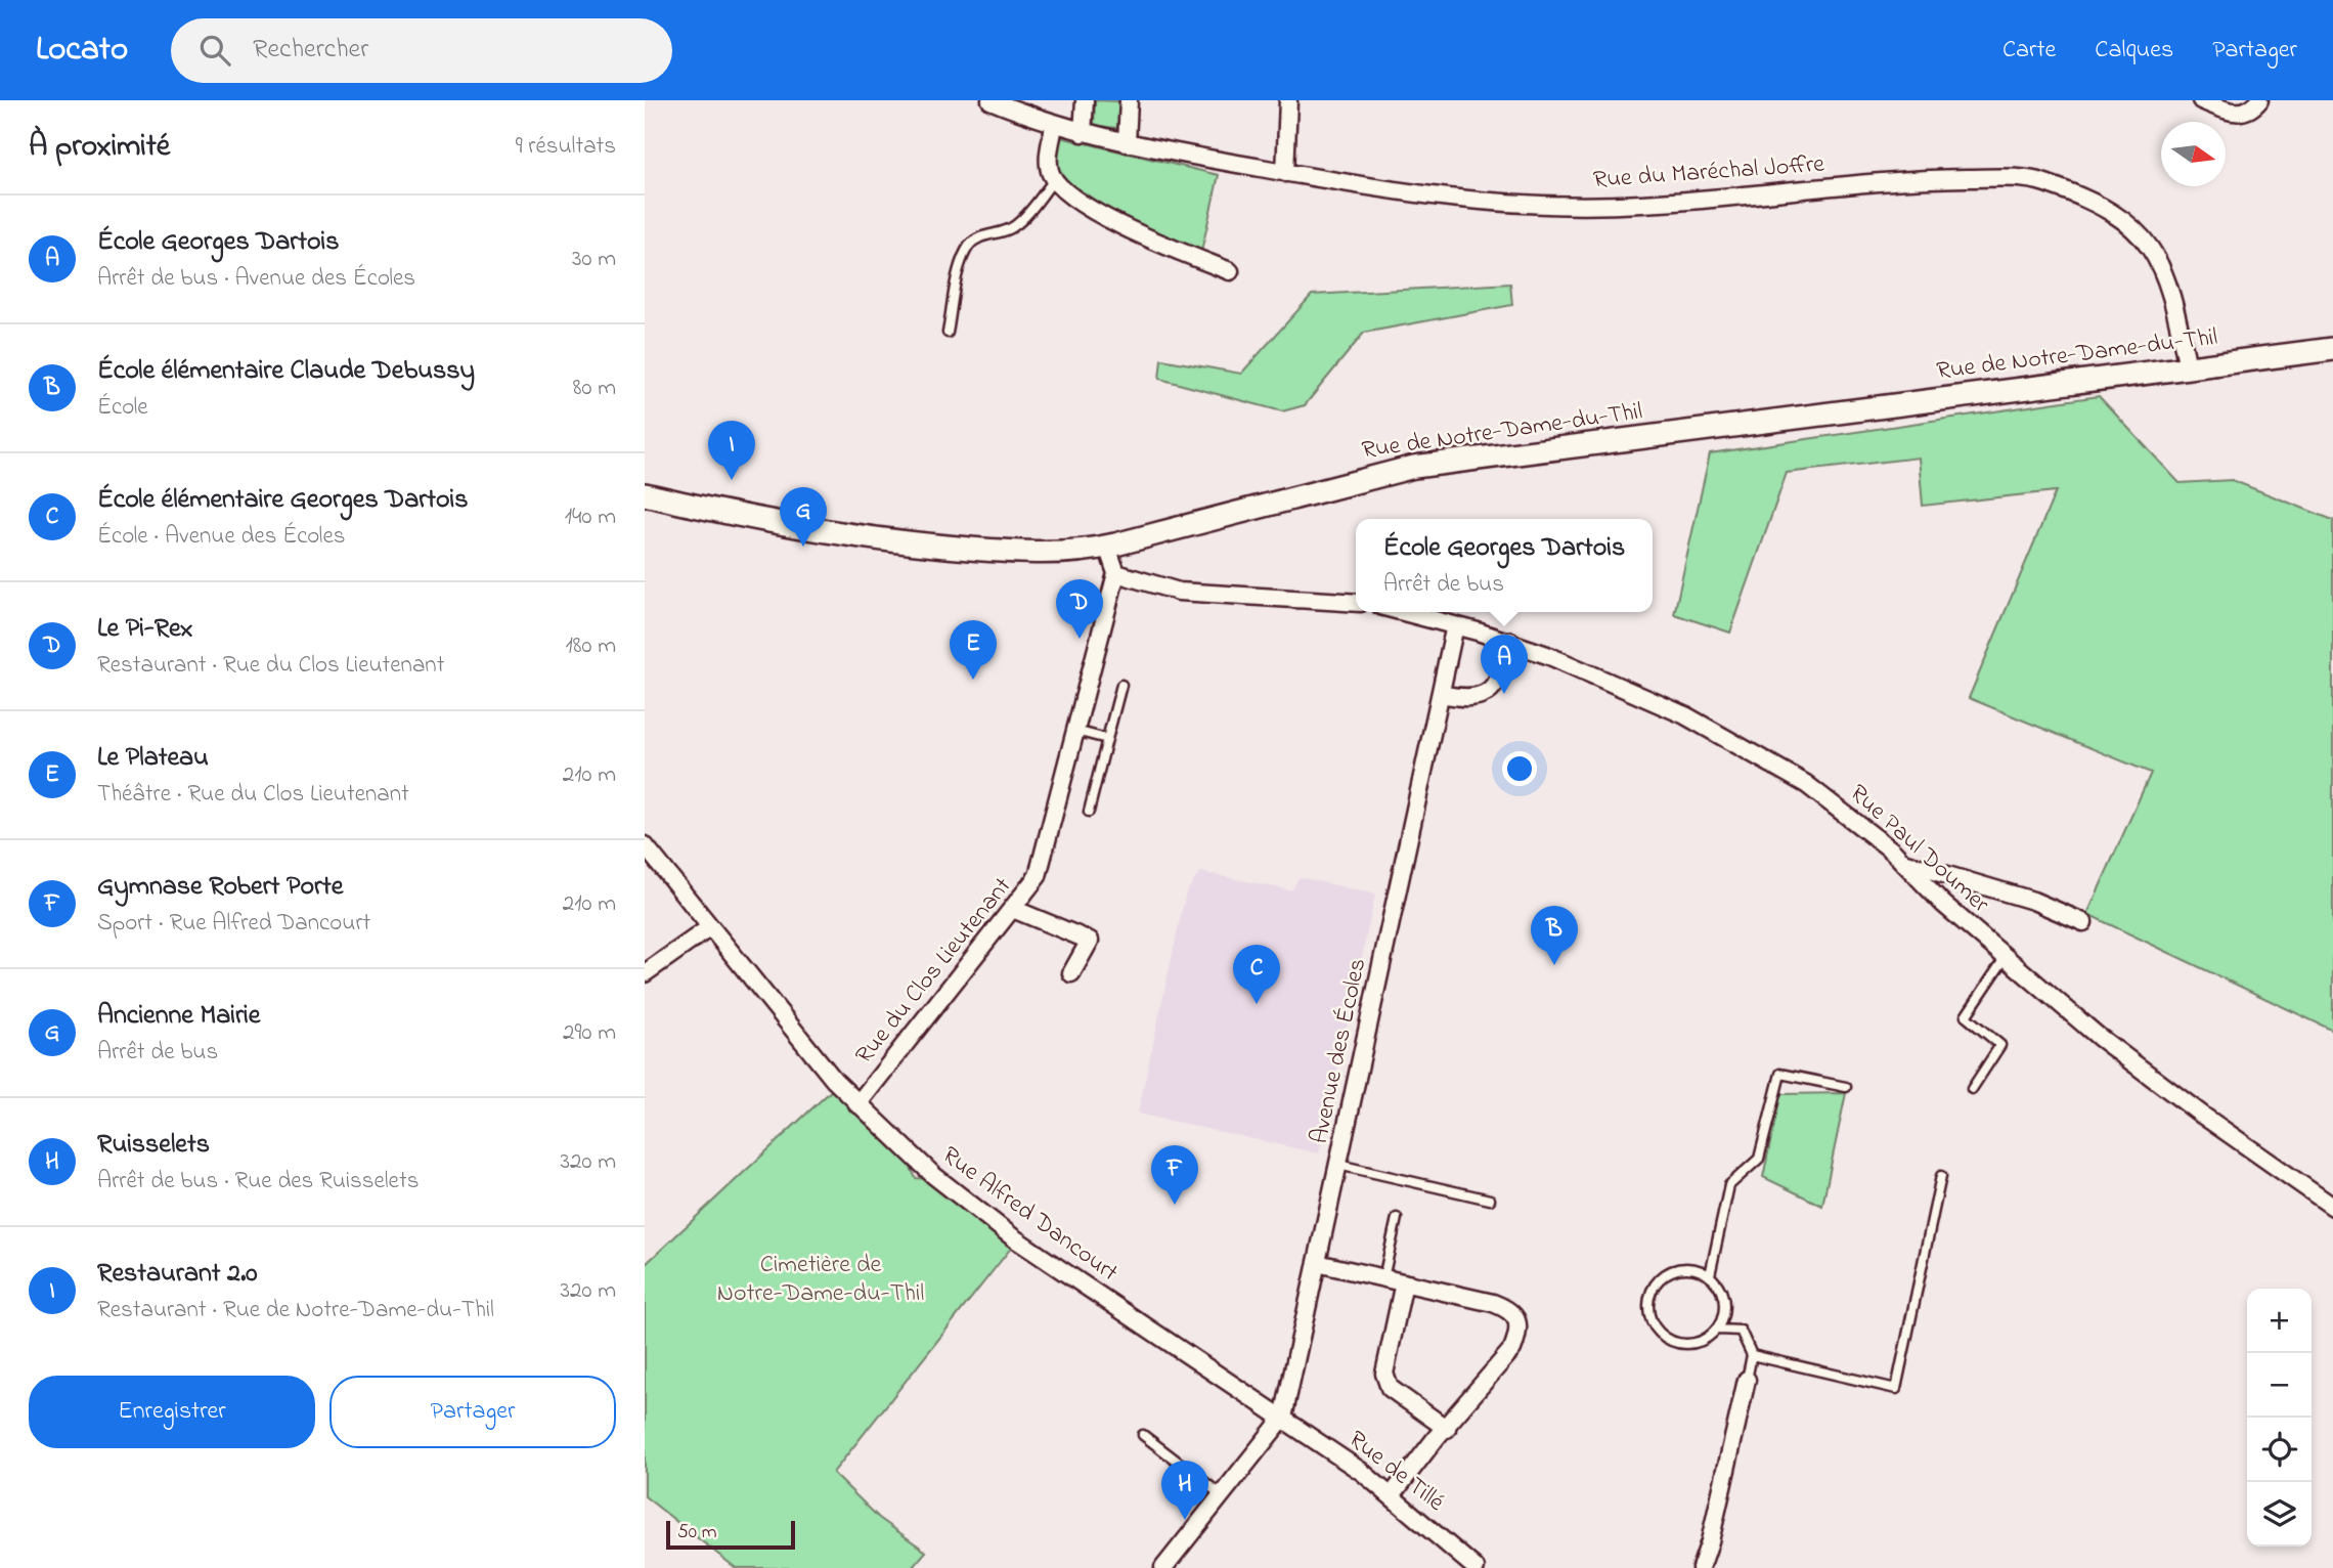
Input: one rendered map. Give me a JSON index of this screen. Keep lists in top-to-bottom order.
{
  "streets": {
    "main road": ["Rue de Notre-Dame-du-Thil"],
    "street": [
      "Rue du Maréchal Joffre",
      "Rue Paul Doumer",
      "Rue du Clos Lieutenant",
      "Avenue des Écoles",
      "Rue Alfred Dancourt",
      "Rue de Tillé"
    ]
  },
  "crossings": [
    ["Rue du Maréchal Joffre", "Rue de Notre-Dame-du-Thil"],
    ["Rue Paul Doumer", "Avenue des Écoles"],
    ["Rue du Clos Lieutenant", "Rue Alfred Dancourt"],
    ["Avenue des Écoles", "Rue Alfred Dancourt"],
    ["Avenue des Écoles", "Rue de Tillé"],
    ["Rue Alfred Dancourt", "Rue de Tillé"]
  ],
  "parks": ["Cimetière de Notre-Dame-du-Thil"],
  "scale_bar": "50 m",
  "north": "right",
  "page": {
    "header": "Locato",
    "search": "Rechercher",
    "nav": ["Carte", "Calques", "Partager"],
    "heading": ["À proximité", "9 résultats"],
    "list": [
      {
        "mark": "A",
        "name": "École Georges Dartois",
        "note": "Arrêt de bus · Avenue des Écoles",
        "value": "30 m"
      },
      {
        "mark": "B",
        "name": "École élémentaire Claude Debussy",
        "note": "École",
        "value": "80 m"
      },
      {
        "mark": "C",
        "name": "École élémentaire Georges Dartois",
        "note": "École · Avenue des Écoles",
        "value": "140 m"
      },
      {
        "mark": "D",
        "name": "Le Pi-Rex",
        "note": "Restaurant · Rue du Clos Lieutenant",
        "value": "180 m"
      },
      {
        "mark": "E",
        "name": "Le Plateau",
        "note": "Théâtre · Rue du Clos Lieutenant",
        "value": "210 m"
      },
      {
        "mark": "F",
        "name": "Gymnase Robert Porte",
        "note": "Sport · Rue Alfred Dancourt",
        "value": "210 m"
      },
      {
        "mark": "G",
        "name": "Ancienne Mairie",
        "note": "Arrêt de bus",
        "value": "290 m"
      },
      {
        "mark": "H",
        "name": "Ruisselets",
        "note": "Arrêt de bus · Rue des Ruisselets",
        "value": "320 m"
      },
      {
        "mark": "I",
        "name": "Restaurant 2.0",
        "note": "Restaurant · Rue de Notre-Dame-du-Thil",
        "value": "320 m"
      }
    ],
    "pins": [
      "I",
      "G",
      "D",
      "E",
      "A",
      "B",
      "C",
      "F",
      "H"
    ],
    "popup": ["École Georges Dartois", "Arrêt de bus"],
    "map_buttons": ["+", "−"],
    "buttons": ["Enregistrer", "Partager"],
    "scale": "50 m"
  }
}
